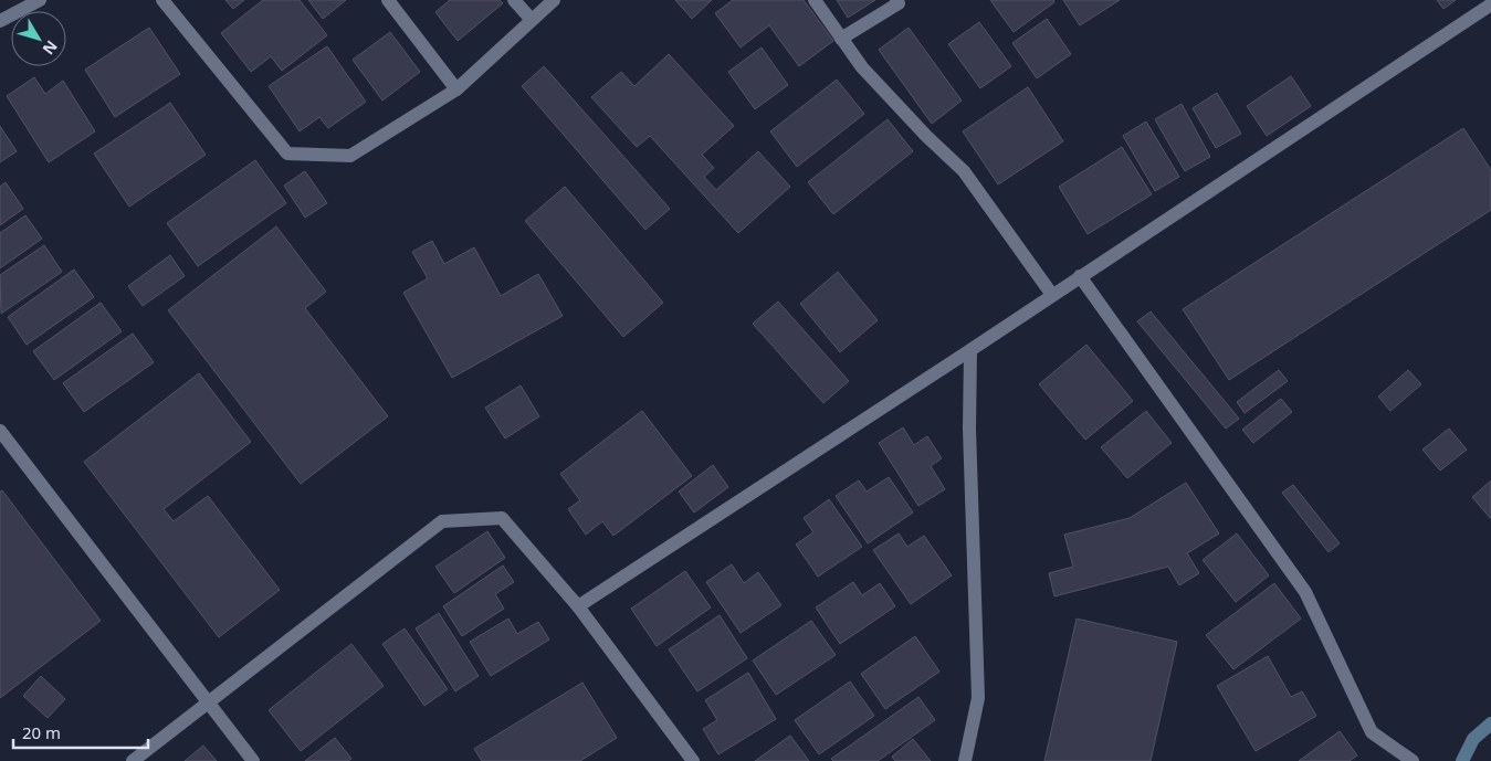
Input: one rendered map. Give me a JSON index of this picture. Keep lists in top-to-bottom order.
{
  "scale_bar": "20 m",
  "north": "bottom right"
}
